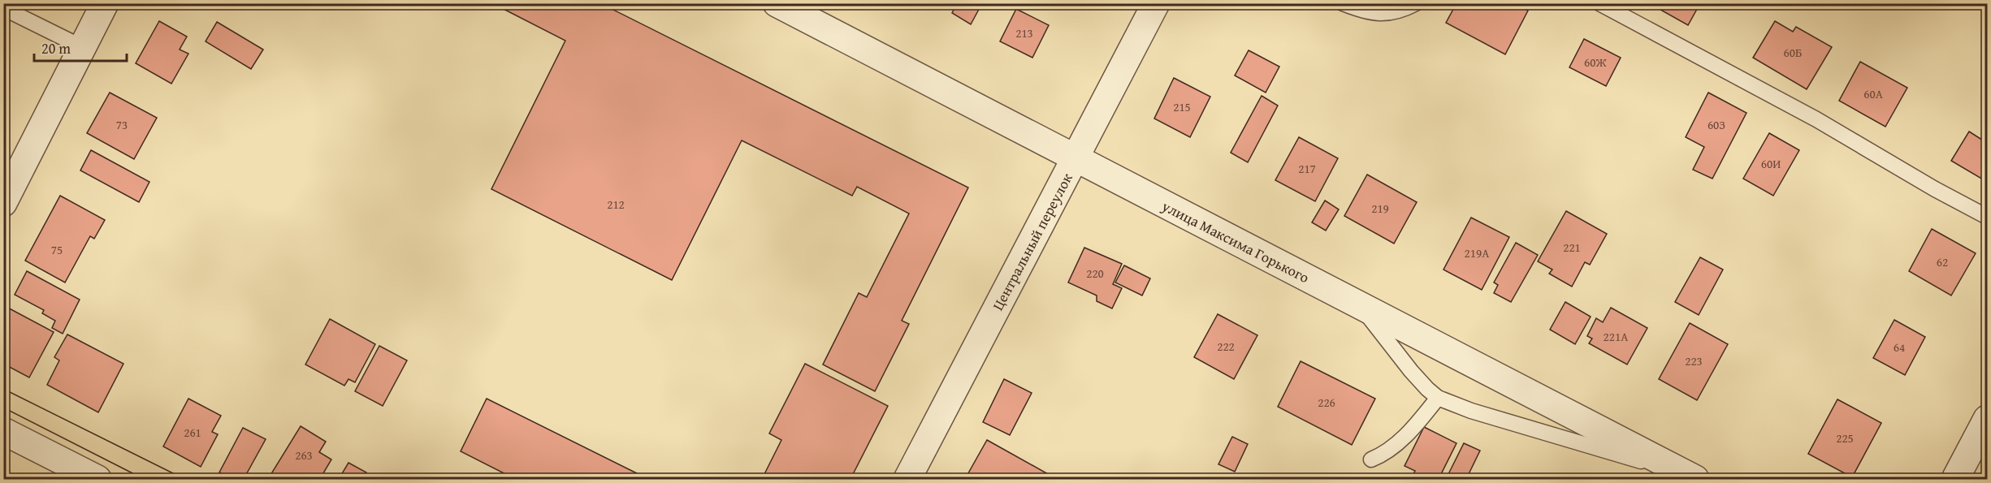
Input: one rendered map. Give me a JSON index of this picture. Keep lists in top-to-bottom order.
{
  "streets": {
    "street": ["Центральный переулок", "улица Максима Горького"]
  },
  "crossings": [
    ["Центральный переулок", "улица Максима Горького"]
  ],
  "house_numbers": [
    "213",
    "60Б",
    "60Ж",
    "60А",
    "215",
    "73",
    "60З",
    "60И",
    "217",
    "212",
    "219",
    "221",
    "75",
    "219А",
    "62",
    "220",
    "221А",
    "222",
    "64",
    "223",
    "226",
    "261",
    "225",
    "263"
  ],
  "scale_bar": "20 m"
}
